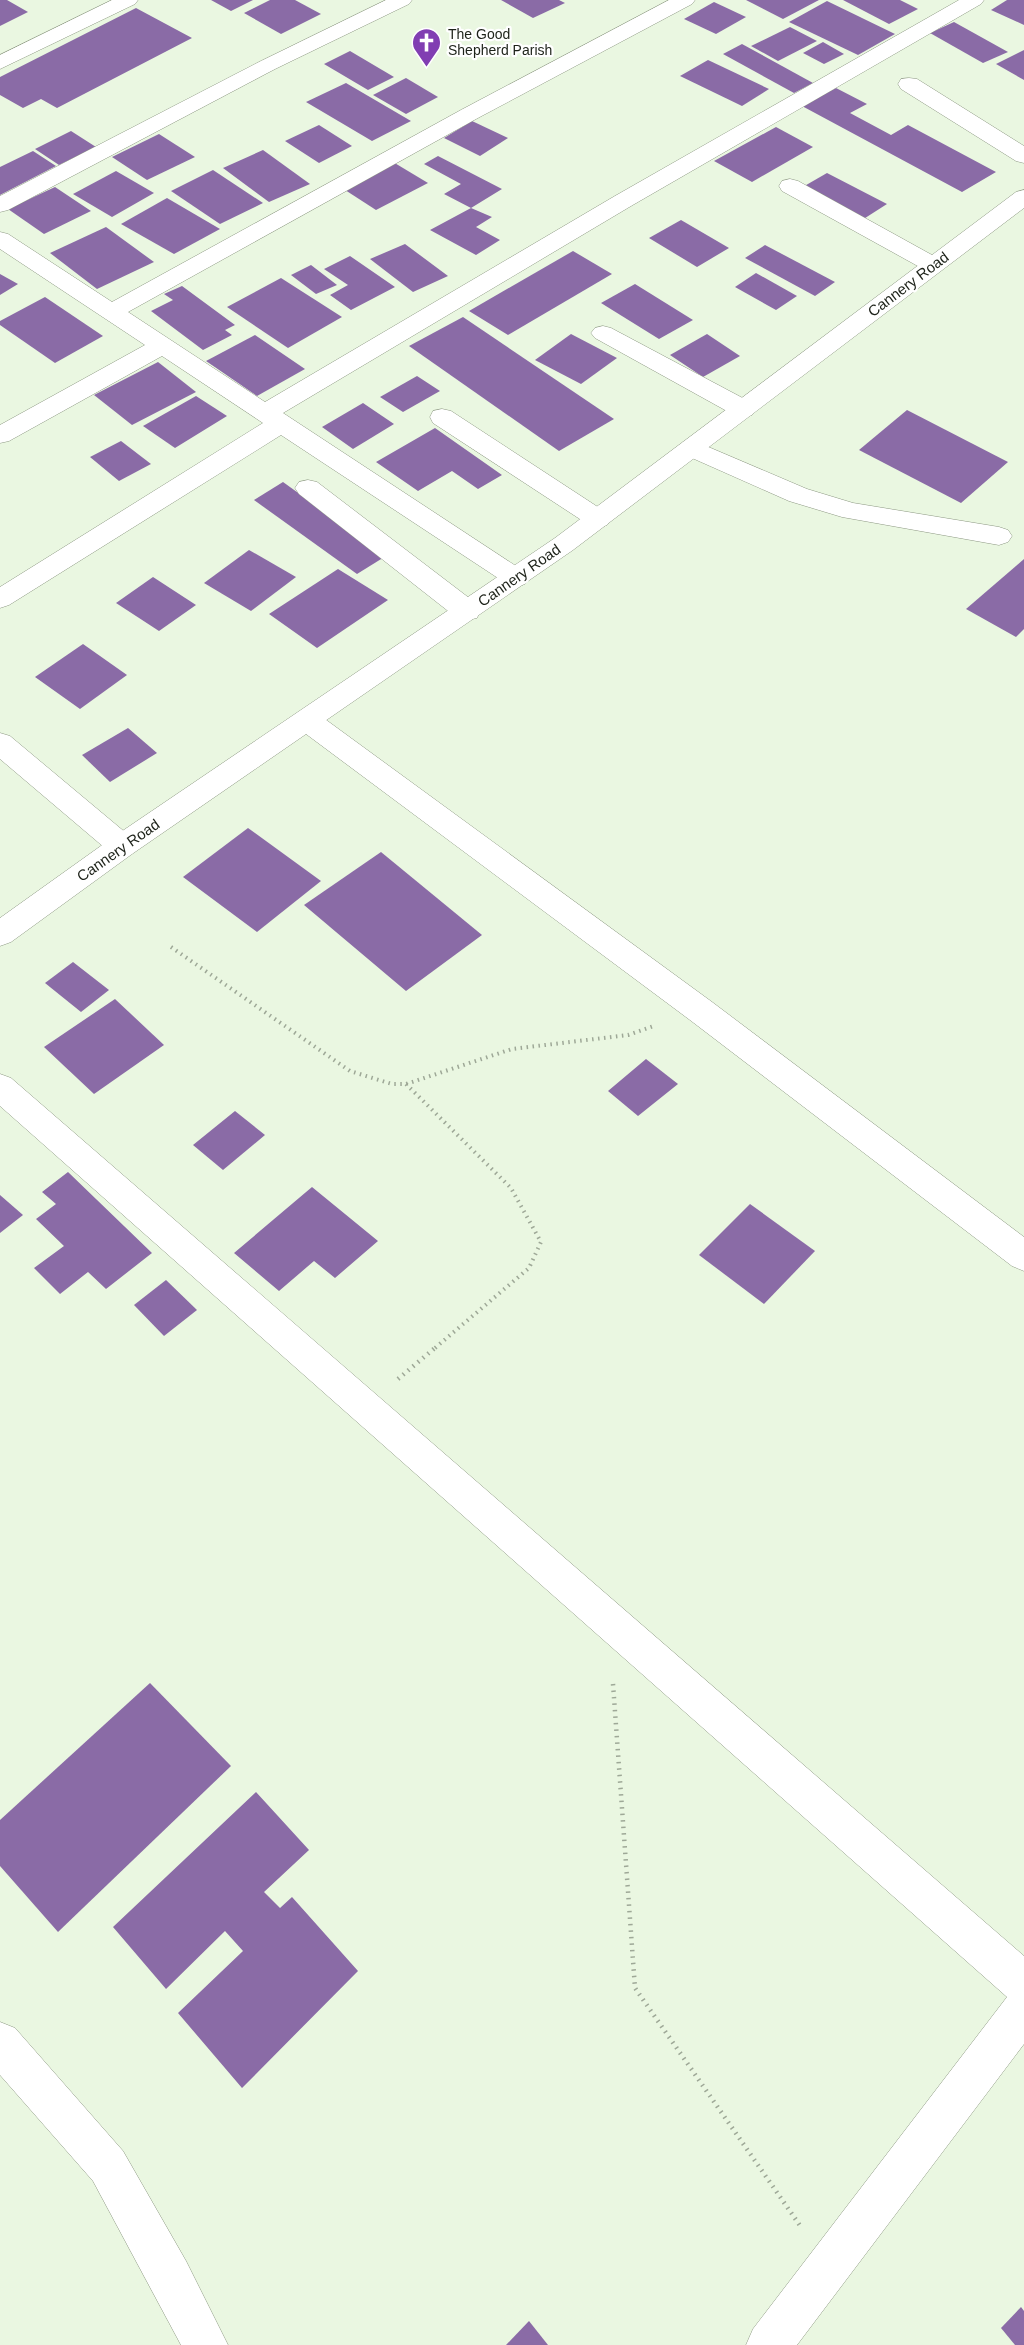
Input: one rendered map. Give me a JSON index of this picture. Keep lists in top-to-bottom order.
{
  "streets": {
    "street": ["Cannery Road"]
  },
  "places": {
    "church": ["The Good Shepherd Parish"]
  }
}
